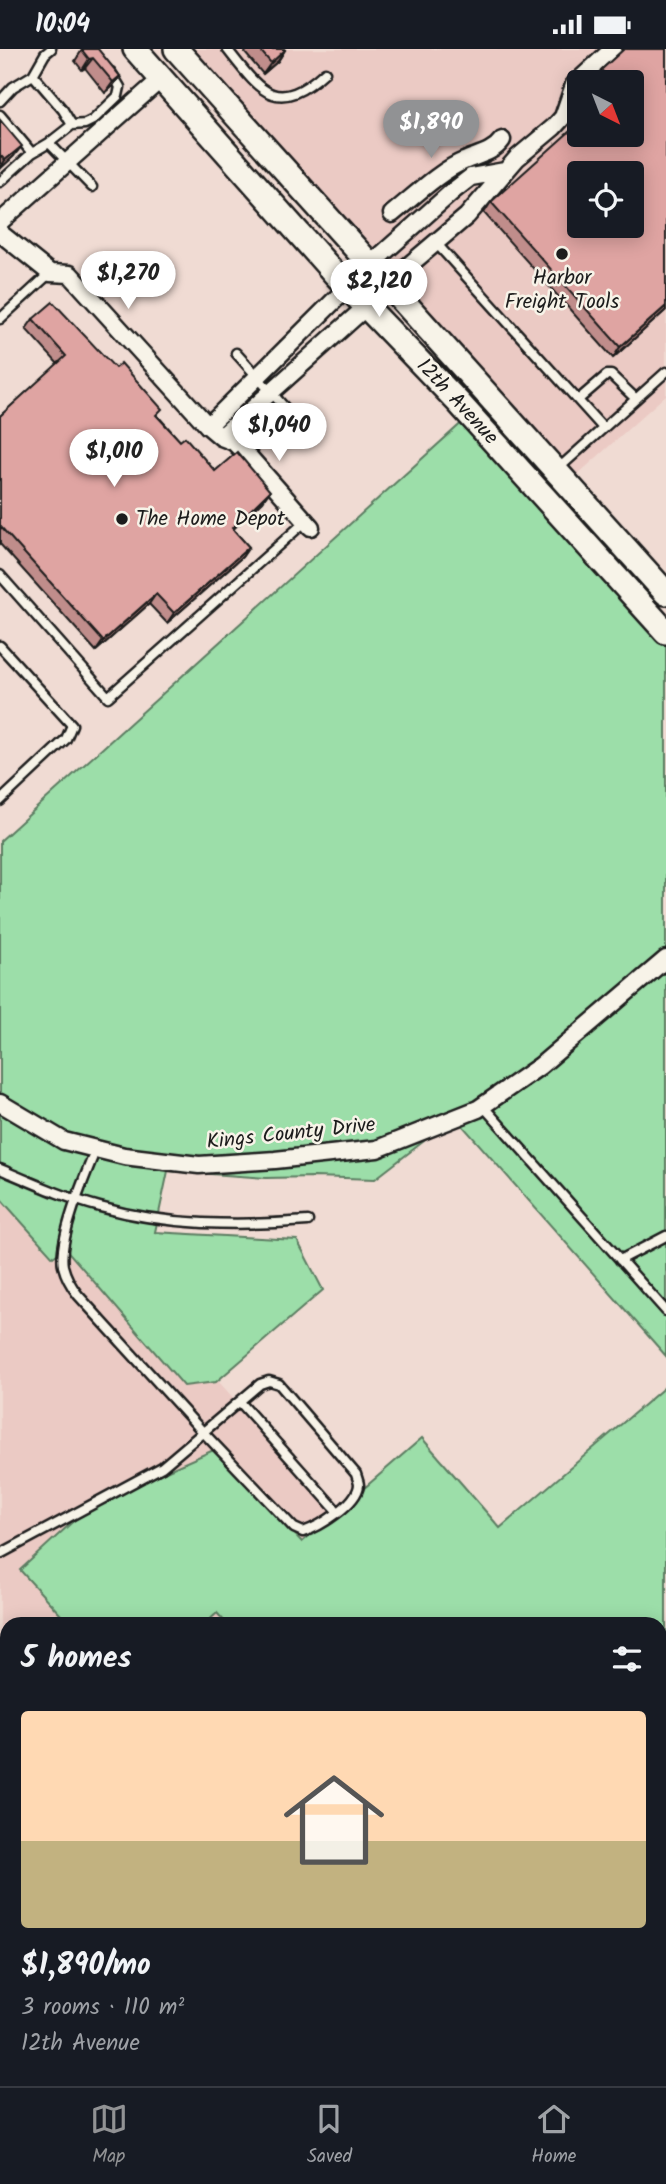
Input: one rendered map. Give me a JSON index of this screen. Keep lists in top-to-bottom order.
{
  "streets": {
    "main road": ["12th Avenue"],
    "street": ["Kings County Drive"]
  },
  "places": ["Harbor Freight Tools", "The Home Depot"],
  "north": "bottom right",
  "page": {
    "status": "10:04",
    "price": [
      "$1,890",
      "$1,270",
      "$2,120",
      "$1,040",
      "$1,010"
    ],
    "heading": "5 homes",
    "list": [
      {
        "name": "$1,890/mo",
        "note": "3 rooms · 110 m² · 12th Avenue"
      }
    ],
    "tabs": ["Map", "Saved", "Home"]
  }
}
